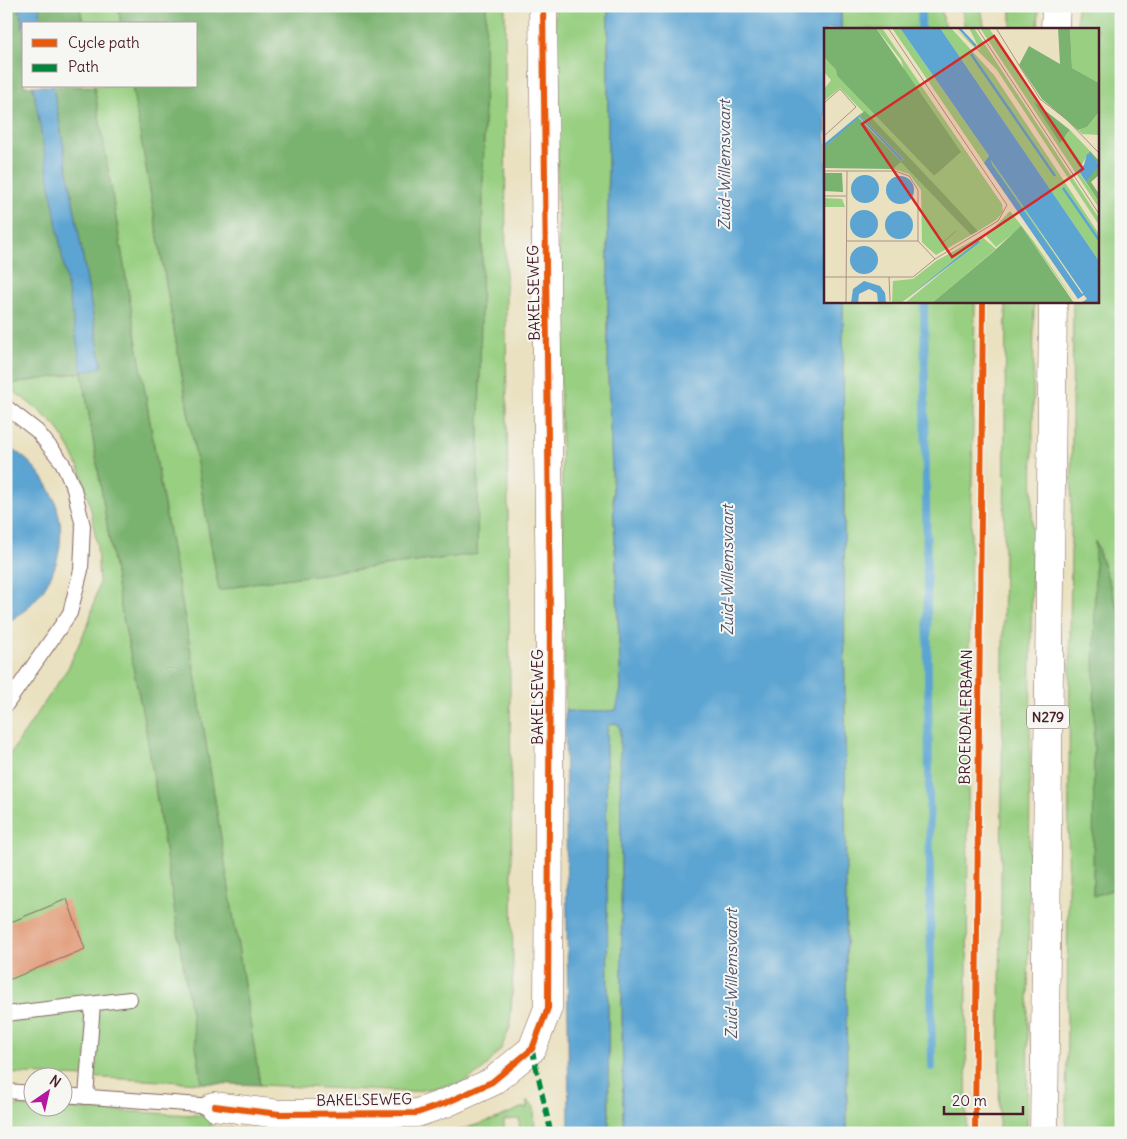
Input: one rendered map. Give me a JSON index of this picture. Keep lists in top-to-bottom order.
{
  "streets": {
    "street": ["BAKELSEWEG", "N279"],
    "cycle path": ["BROEKDALERBAAN"]
  },
  "water": ["Zuid-Willemsvaart"],
  "legend": ["Cycle path", "Path"],
  "scale_bar": "20 m",
  "north": "top right"
}
